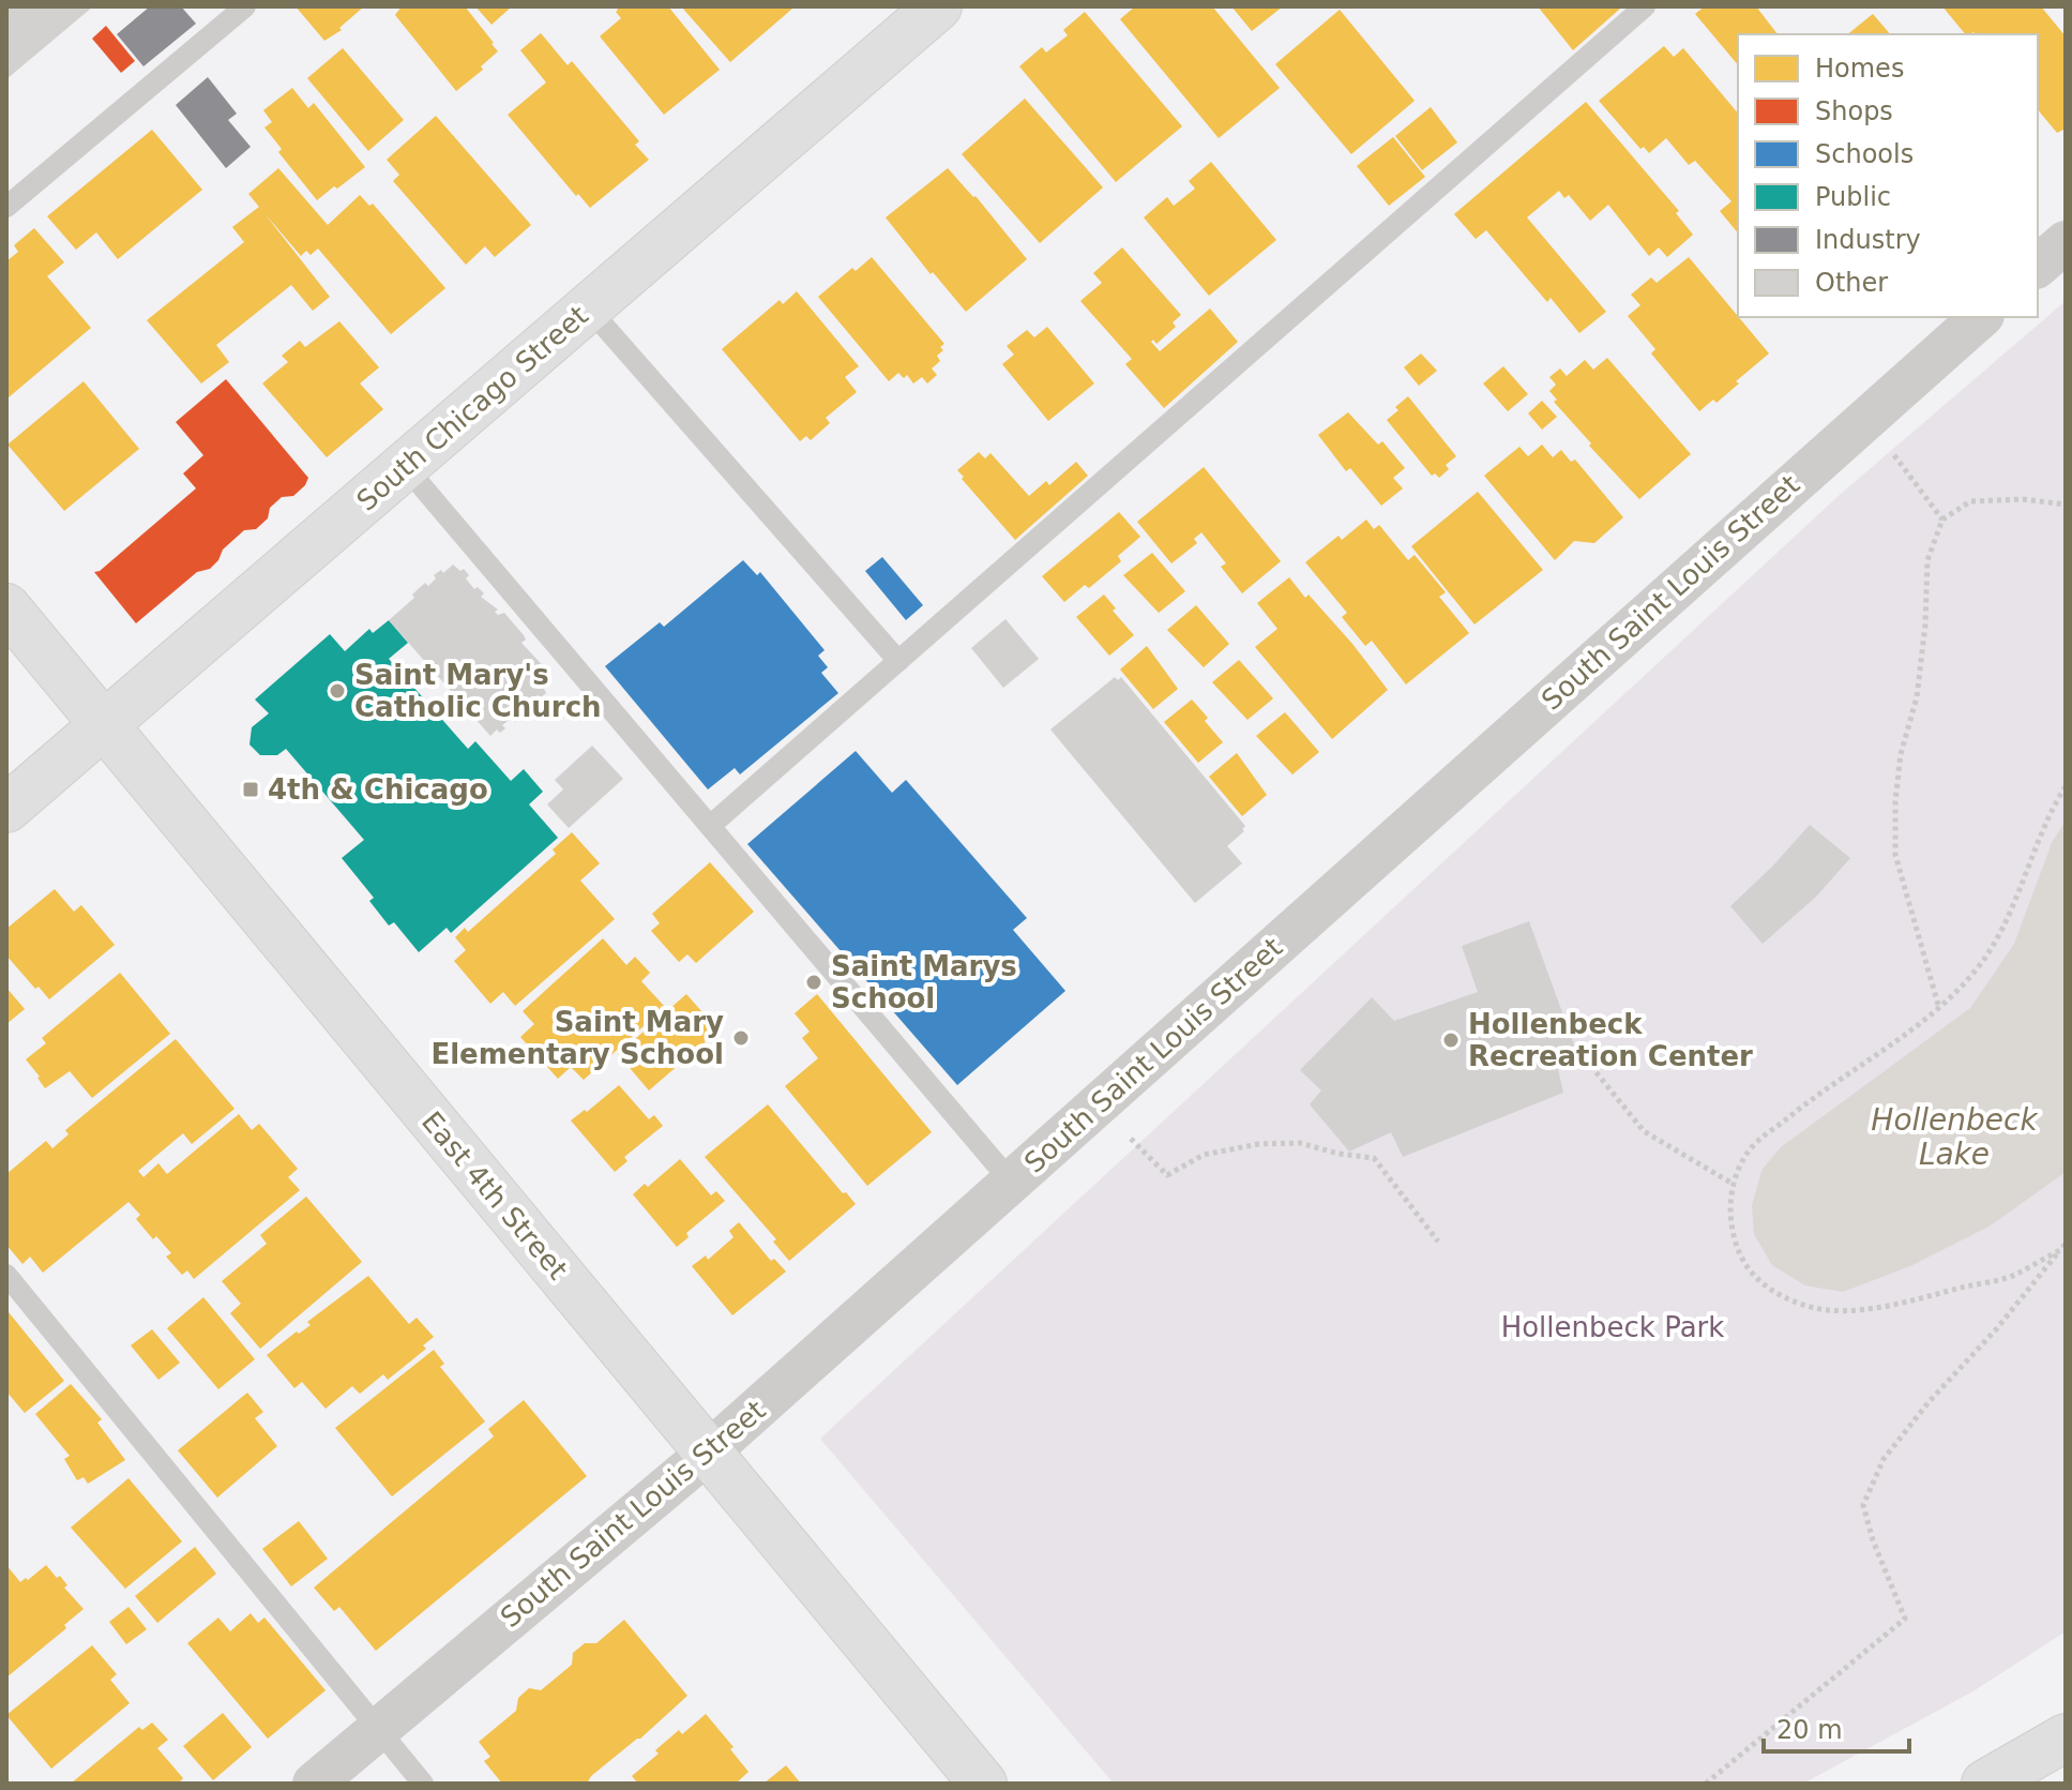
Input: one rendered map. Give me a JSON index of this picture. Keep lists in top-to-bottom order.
{
  "streets": {
    "main road": ["South Chicago Street", "East 4th Street"],
    "street": ["South Saint Louis Street"]
  },
  "crossings": [
    ["South Chicago Street", "East 4th Street"],
    ["South Saint Louis Street", "East 4th Street"]
  ],
  "water": ["Hollenbeck Lake"],
  "parks": ["Hollenbeck Park"],
  "places": {
    "other": [
      "Saint Mary's Catholic Church",
      "Saint Marys School",
      "Saint Mary Elementary School",
      "Hollenbeck Recreation Center"
    ],
    "transit": ["4th & Chicago"]
  },
  "legend": [
    "Homes",
    "Shops",
    "Schools",
    "Public",
    "Industry",
    "Other"
  ],
  "scale_bar": "20 m"
}
